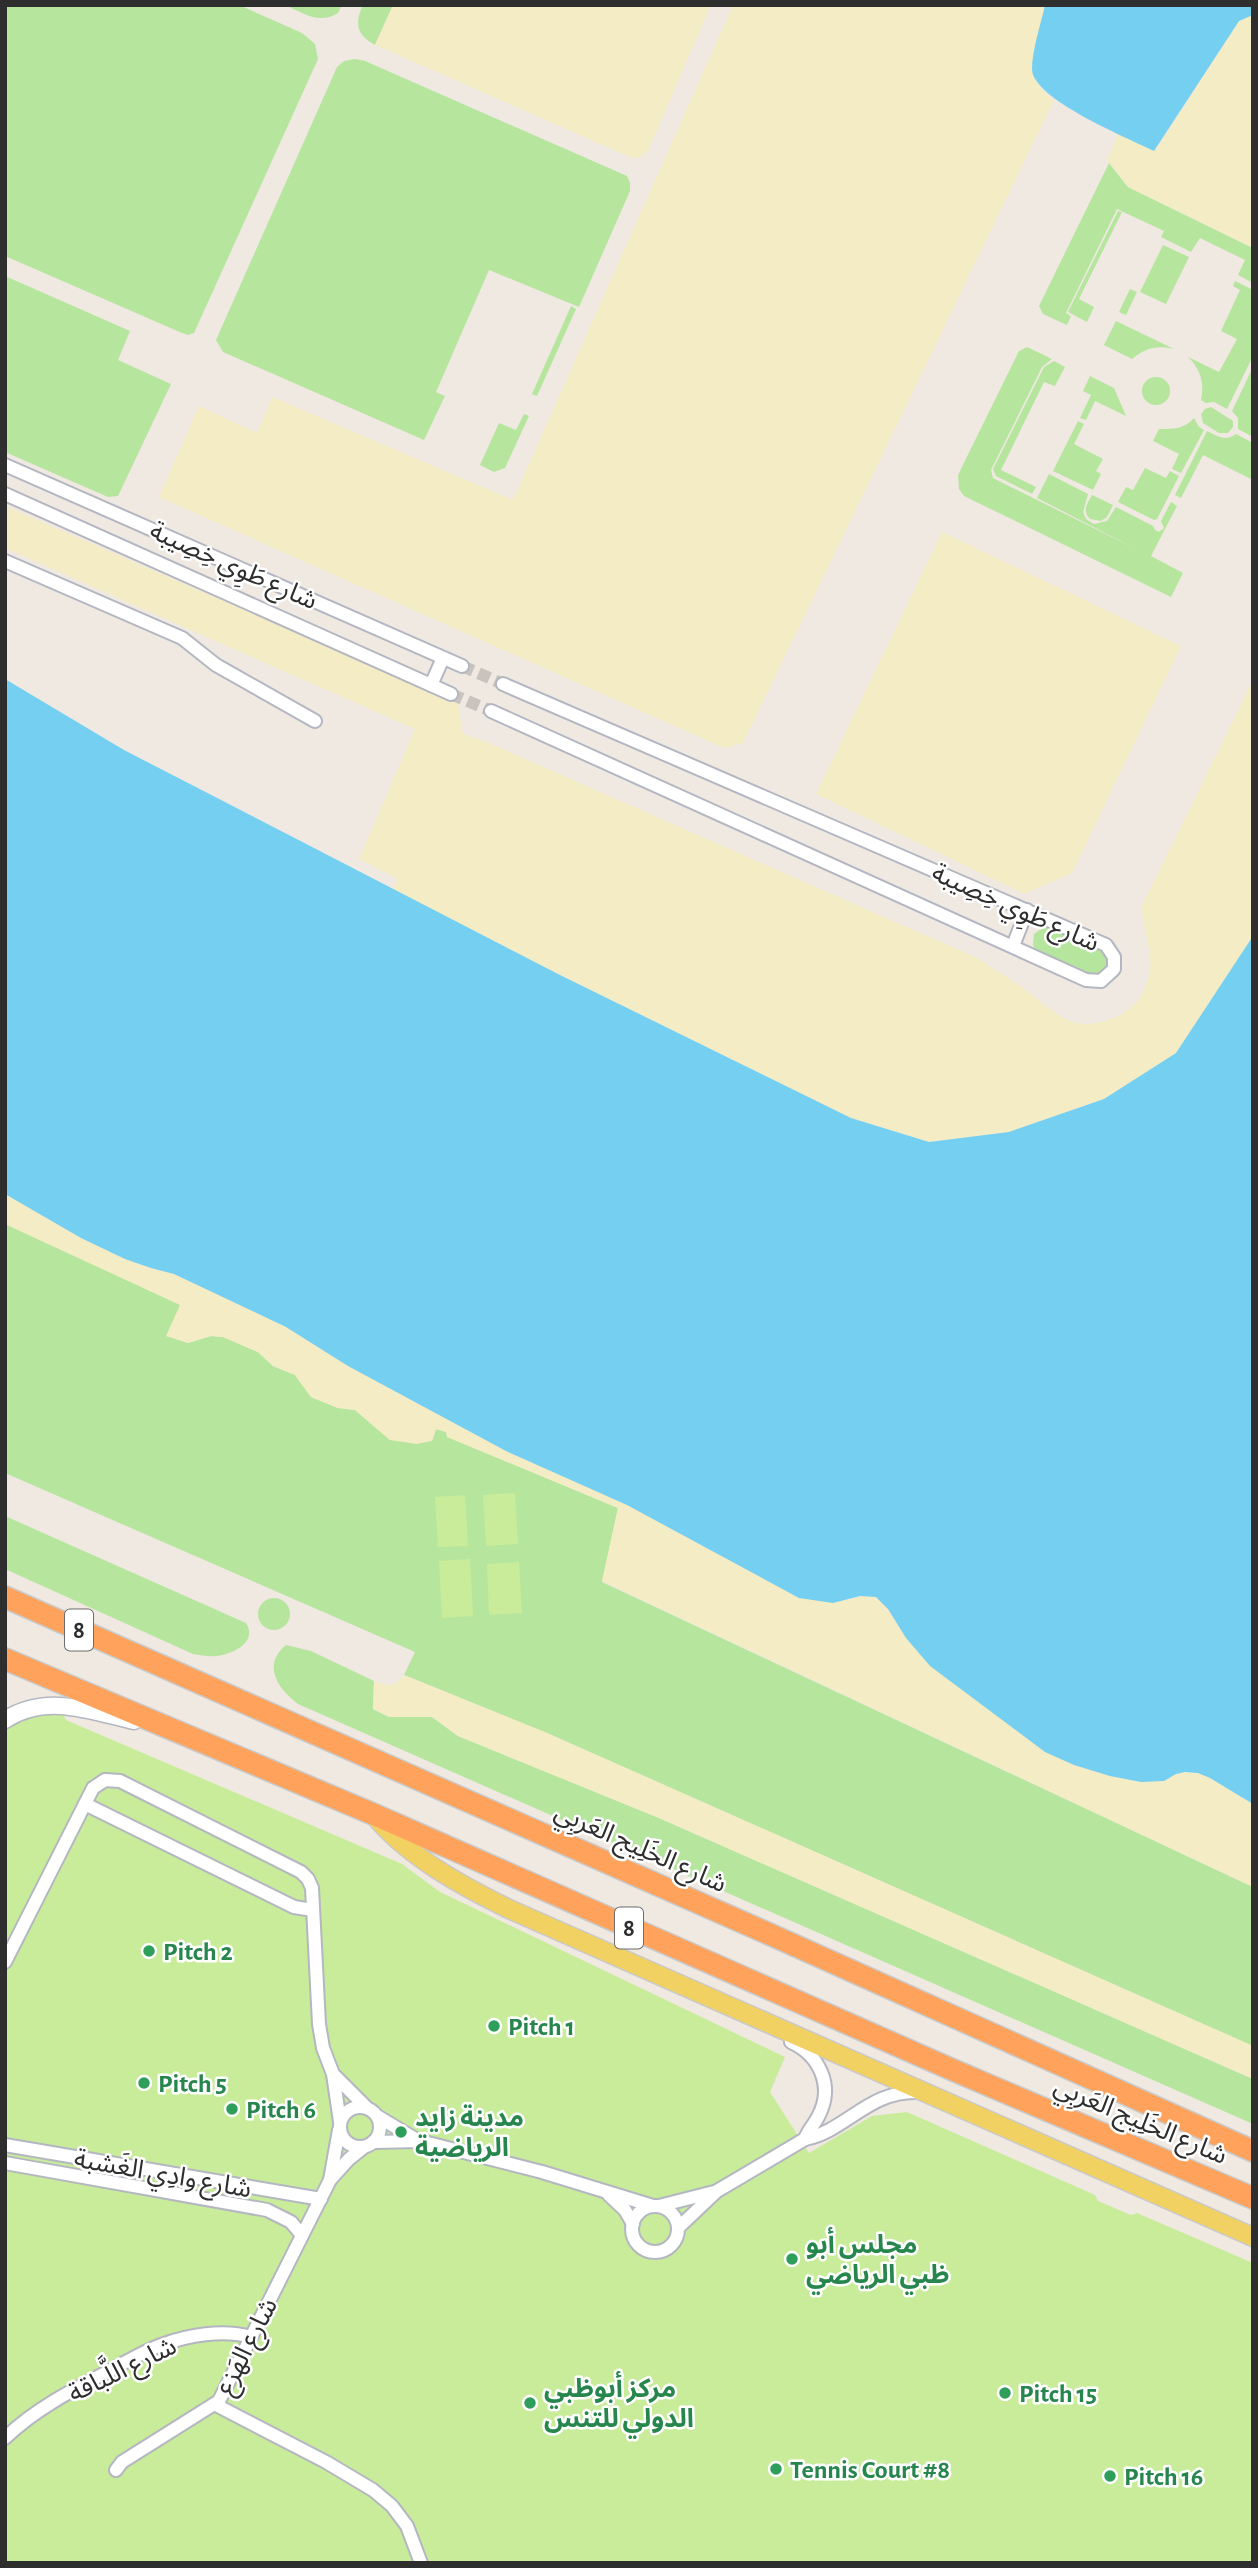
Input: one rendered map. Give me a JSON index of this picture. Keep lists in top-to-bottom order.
{
  "streets": {
    "highway": ["8", "شارع الخَلِيج العَربِي"],
    "street": [
      "شارع طَوِي خِصِيبة",
      "شارع وادِي الغَشبة",
      "شارع الهَزع",
      "شارع اللَّباقة"
    ]
  },
  "crossings": [
    ["شارع وادِي الغَشبة", "شارع الهَزع"],
    ["شارع الهَزع", "شارع اللَّباقة"]
  ],
  "places": [
    "Pitch 2",
    "Pitch 1",
    "Pitch 5",
    "Pitch 6",
    "مدينة زايد الرياضية",
    "مجلس أبو ظبي الرياضي",
    "Pitch 15",
    "مركز أبوظبي الدولي للتنس",
    "Tennis Court #8",
    "Pitch 16"
  ]
}
